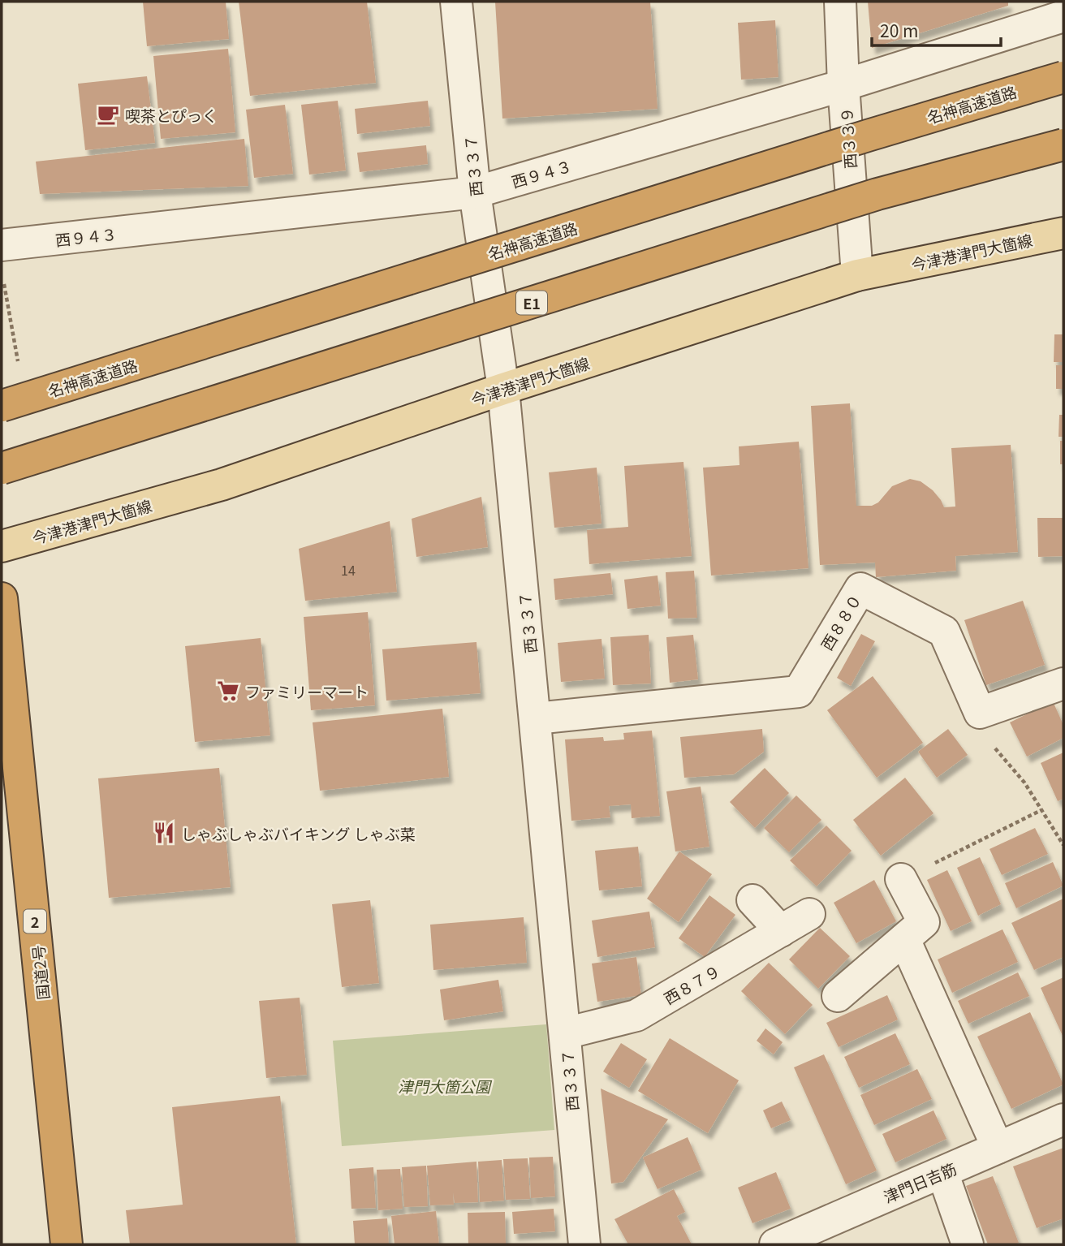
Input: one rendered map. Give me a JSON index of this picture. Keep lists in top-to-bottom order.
{
  "streets": {
    "highway": [
      "名神高速道路",
      "E1",
      "2",
      "国道2号"
    ],
    "main road": ["今津港津門大箇線"],
    "street": [
      "西３３９",
      "西３３７",
      "西９４３",
      "西８８０",
      "西８７９",
      "津門日吉筋"
    ]
  },
  "crossings": [
    ["西３３９", "西９４３"],
    ["西３３９", "今津港津門大箇線"],
    ["西３３７", "西９４３"],
    ["西３３７", "今津港津門大箇線"],
    ["西３３７", "西８８０"],
    ["西３３７", "西８７９"]
  ],
  "parks": ["津門大箇公園"],
  "places": {
    "cafe": ["喫茶とぴっく"],
    "supermarket": ["ファミリーマート"],
    "restaurant": ["しゃぶしゃぶバイキング しゃぶ菜"]
  },
  "house_numbers": ["14"],
  "scale_bar": "20 m"
}
